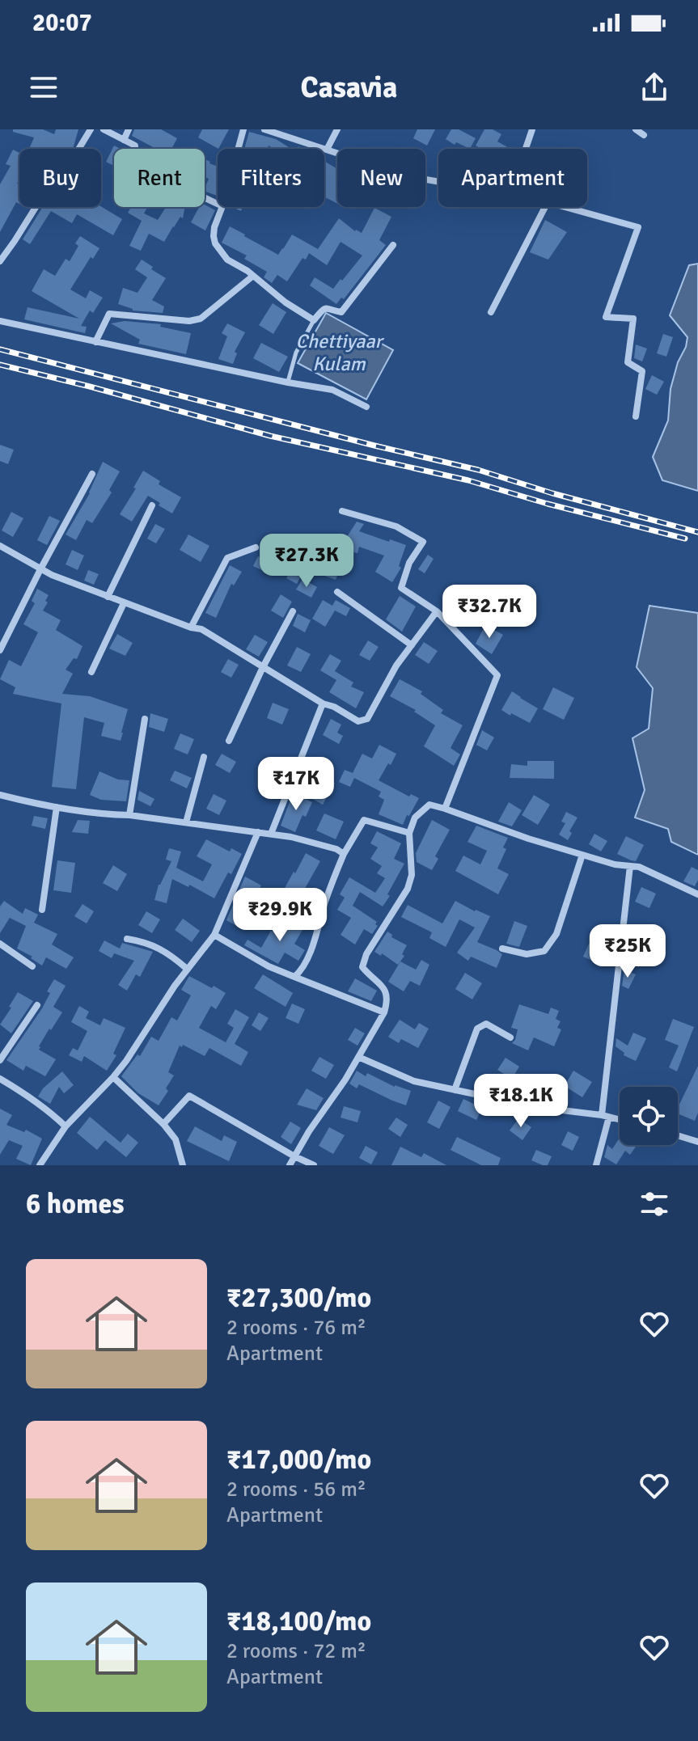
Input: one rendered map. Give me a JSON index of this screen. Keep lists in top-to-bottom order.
{
  "water": ["Chettiyaar Kulam"],
  "page": {
    "status": "20:07",
    "header": "Casavia",
    "chip": [
      "Buy",
      "Rent",
      "Filters",
      "New",
      "Apartment"
    ],
    "price": [
      "₹27.3K",
      "₹32.7K",
      "₹17K",
      "₹29.9K",
      "₹25K",
      "₹18.1K"
    ],
    "heading": "6 homes",
    "list": [
      {
        "name": "₹27,300/mo",
        "note": "2 rooms · 76 m² · Apartment"
      },
      {
        "name": "₹17,000/mo",
        "note": "2 rooms · 56 m² · Apartment"
      },
      {
        "name": "₹18,100/mo",
        "note": "2 rooms · 72 m² · Apartment"
      }
    ]
  }
}
